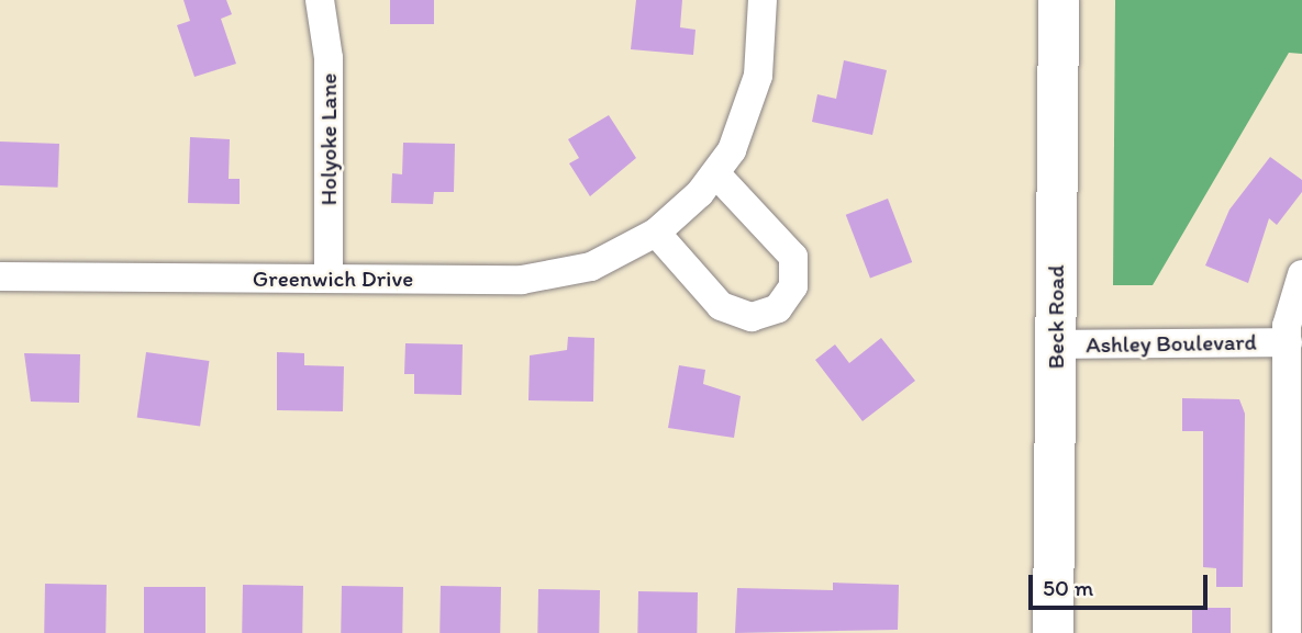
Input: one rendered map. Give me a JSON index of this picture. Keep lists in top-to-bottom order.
{
  "streets": {
    "main road": ["Beck Road"],
    "street": ["Holyoke Lane", "Greenwich Drive", "Ashley Boulevard"]
  },
  "crossings": [
    ["Holyoke Lane", "Greenwich Drive"],
    ["Beck Road", "Ashley Boulevard"]
  ],
  "scale_bar": "50 m"
}
